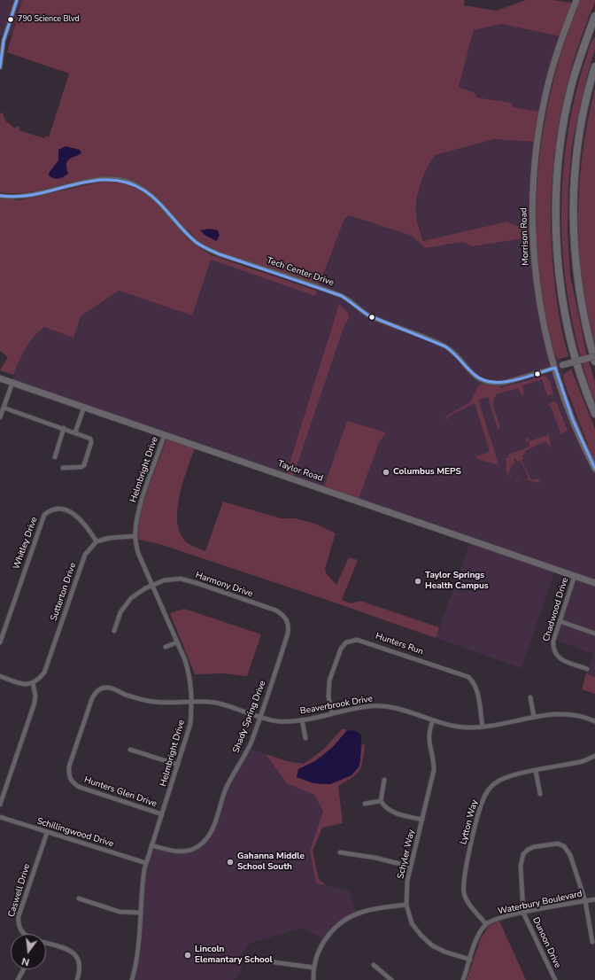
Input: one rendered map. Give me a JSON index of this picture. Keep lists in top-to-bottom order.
{
  "streets": {
    "main road": ["Morrison Road", "Tech Center Drive", "Taylor Road"],
    "street": [
      "Helmbright Drive",
      "Whitley Drive",
      "Harmony Drive",
      "Sutterton Drive",
      "Chadwood Drive",
      "Hunters Run",
      "Beaverbrook Drive",
      "Shady Spring Drive",
      "Hunters Glen Drive",
      "Lytton Way",
      "Schillingwood Drive",
      "Schyler Way",
      "Caswell Drive",
      "Waterbury Boulevard",
      "Dunoon Drive"
    ]
  },
  "crossings": [
    ["Morrison Road", "Tech Center Drive"],
    ["Helmbright Drive", "Taylor Road"],
    ["Helmbright Drive", "Harmony Drive"],
    ["Helmbright Drive", "Beaverbrook Drive"],
    ["Helmbright Drive", "Shady Spring Drive"],
    ["Helmbright Drive", "Hunters Glen Drive"],
    ["Helmbright Drive", "Schillingwood Drive"],
    ["Taylor Road", "Chadwood Drive"],
    ["Whitley Drive", "Sutterton Drive"],
    ["Harmony Drive", "Shady Spring Drive"],
    ["Hunters Run", "Beaverbrook Drive"],
    ["Beaverbrook Drive", "Shady Spring Drive"],
    ["Beaverbrook Drive", "Hunters Glen Drive"],
    ["Beaverbrook Drive", "Schyler Way"],
    ["Lytton Way", "Waterbury Boulevard"],
    ["Schillingwood Drive", "Caswell Drive"],
    ["Waterbury Boulevard", "Dunoon Drive"]
  ],
  "places": [
    "790 Science Blvd",
    "Columbus MEPS",
    "Taylor Springs Health Campus",
    "Gahanna Middle School South",
    "Lincoln Elemantary School"
  ],
  "north": "bottom"
}
